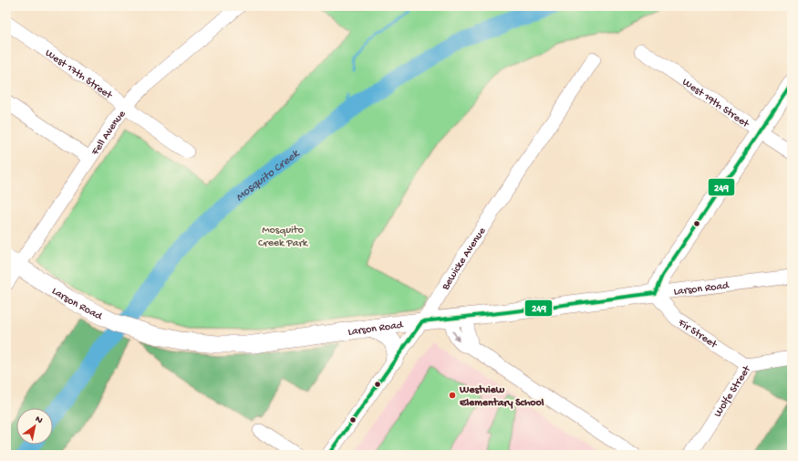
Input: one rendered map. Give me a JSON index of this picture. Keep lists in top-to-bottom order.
{
  "streets": {
    "main road": ["Larson Road"],
    "street": [
      "West 17th Street",
      "West 19th Street",
      "Fell Avenue",
      "Bewicke Avenue",
      "Fir Street",
      "Wolfe Street"
    ]
  },
  "crossings": [
    ["West 17th Street", "Fell Avenue"],
    ["Fell Avenue", "Larson Road"],
    ["Bewicke Avenue", "Larson Road"],
    ["Larson Road", "Fir Street"],
    ["Fir Street", "Wolfe Street"]
  ],
  "water": ["Mosquito Creek"],
  "parks": ["Mosquito Creek Park"],
  "places": ["Westview Elementary School"],
  "lines": ["transit line 249"],
  "north": "top right"
}
